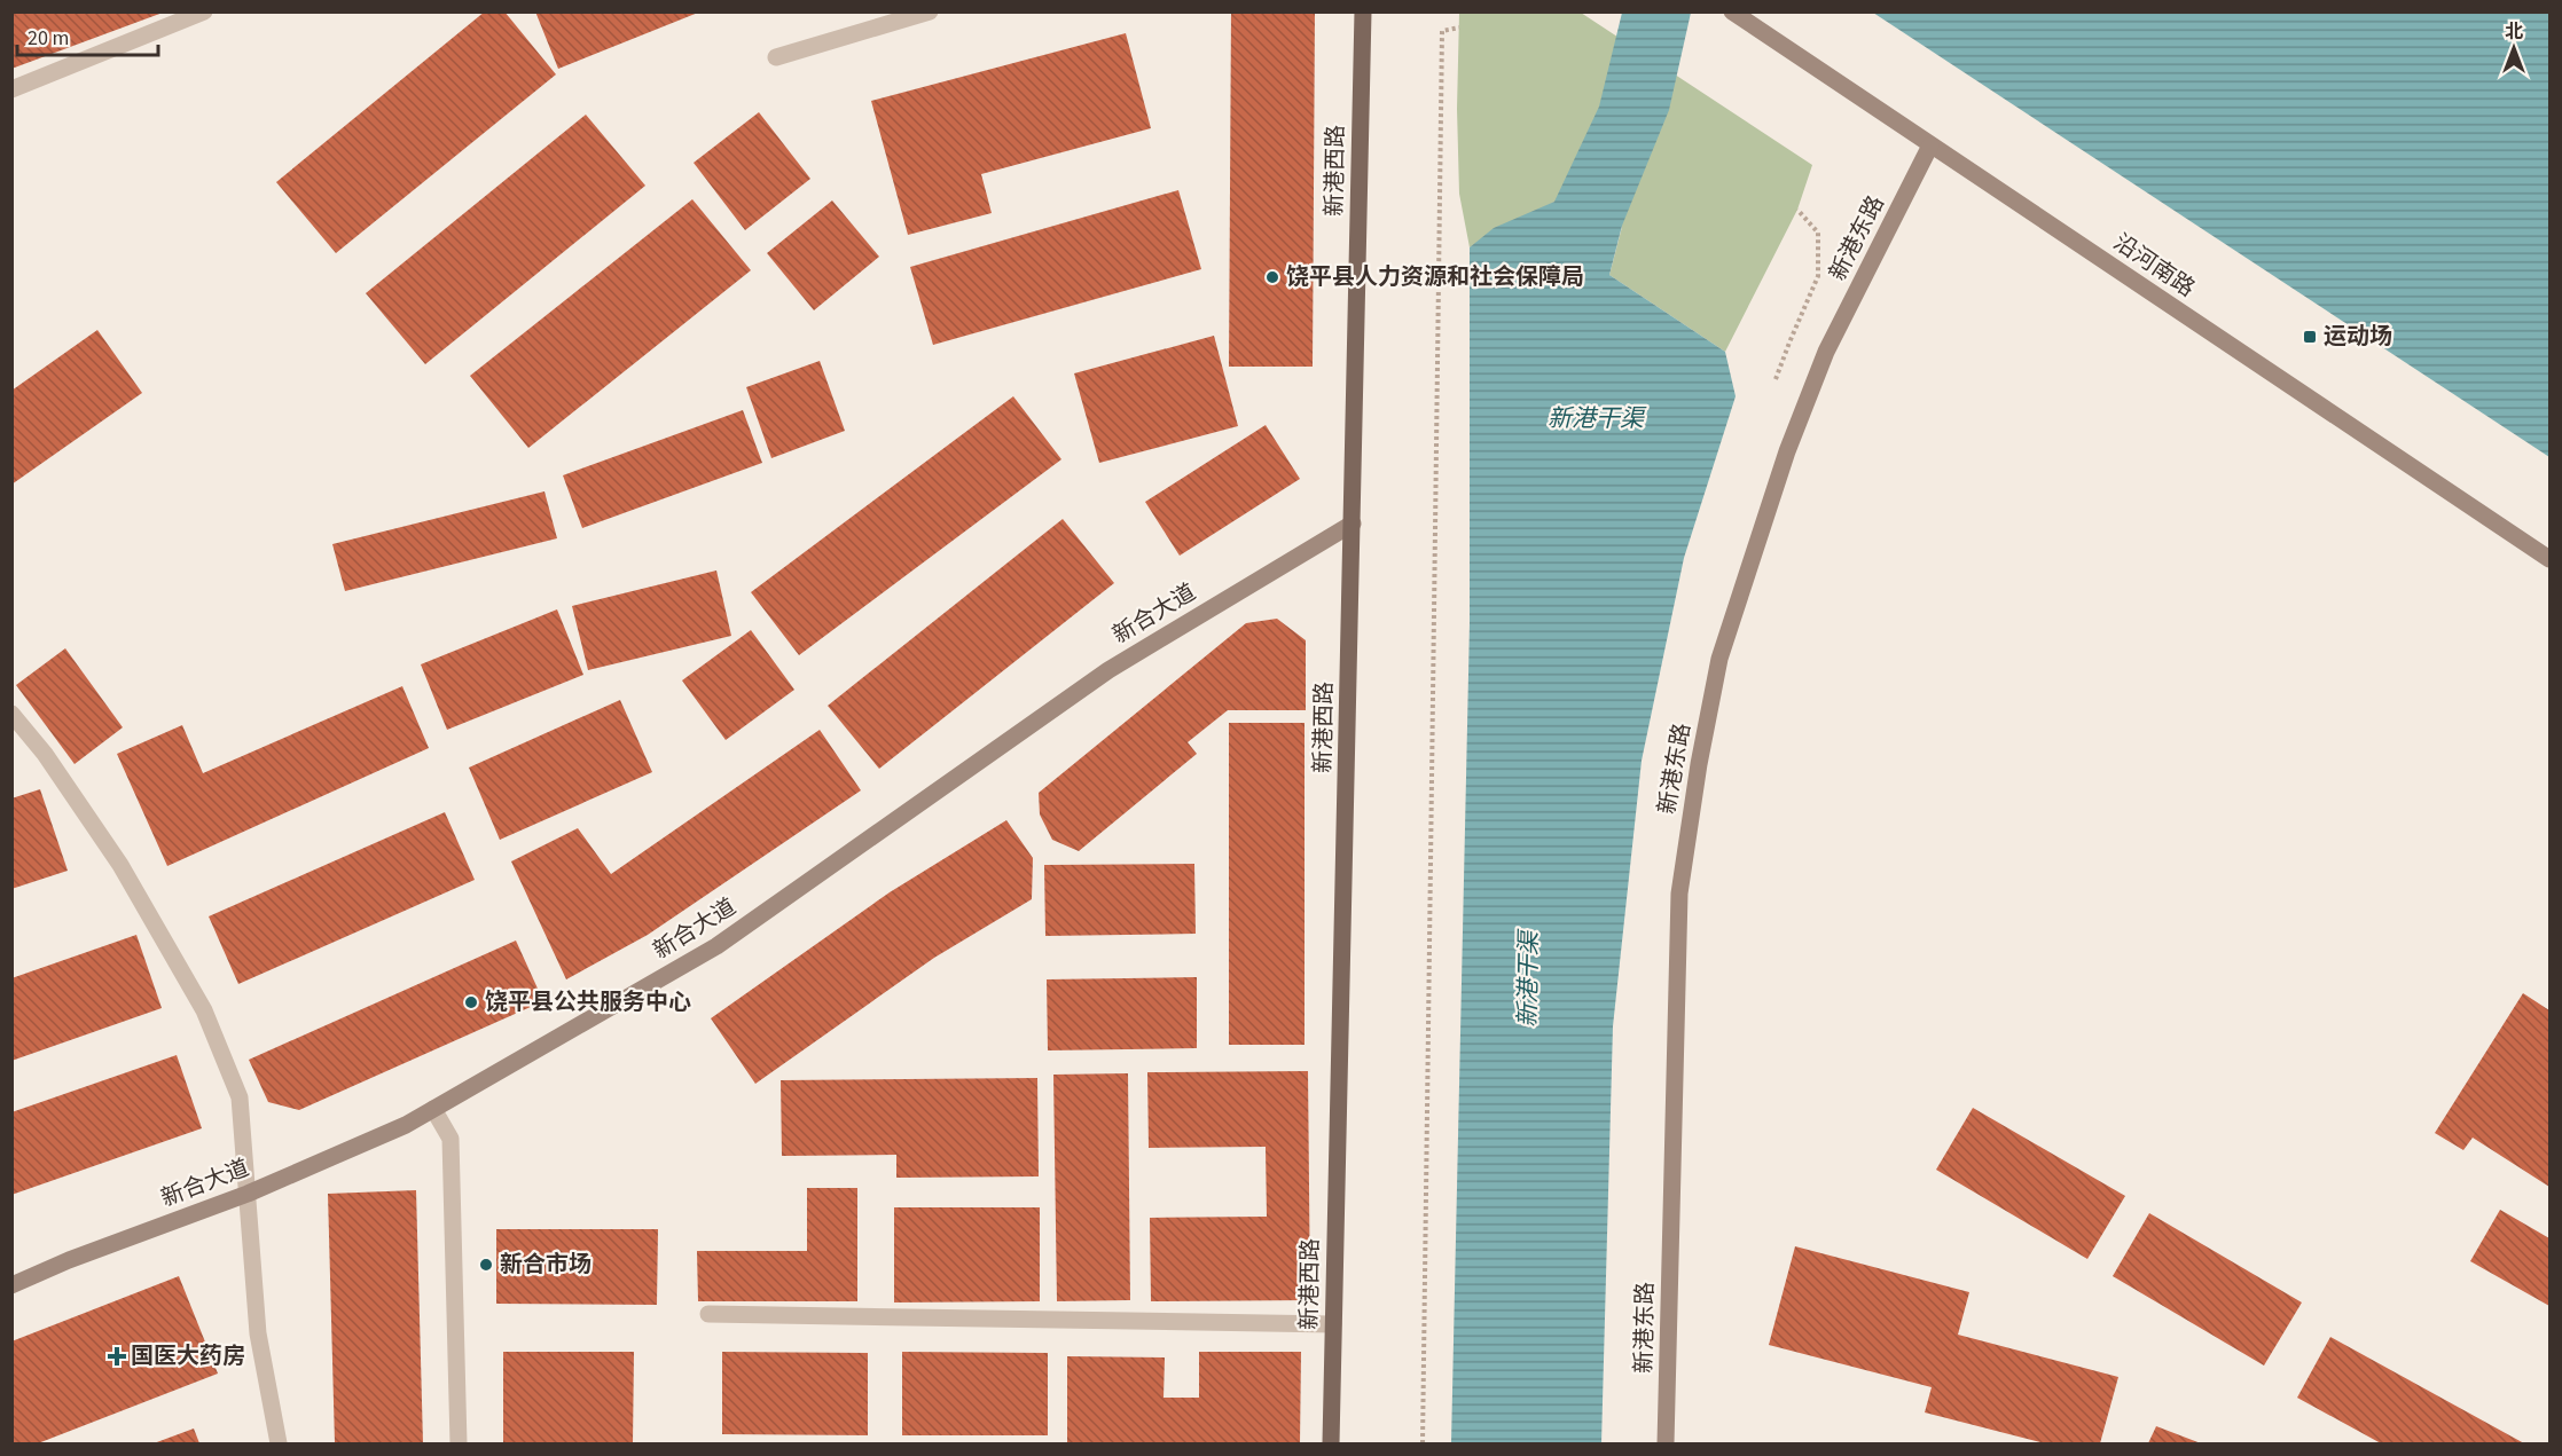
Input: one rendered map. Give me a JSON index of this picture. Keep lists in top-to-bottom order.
{
  "streets": {
    "main road": [
      "新港西路",
      "新港东路",
      "沿河南路",
      "新合大道"
    ]
  },
  "crossings": [
    ["新港西路", "新合大道"],
    ["新港东路", "沿河南路"]
  ],
  "water": ["新港干渠"],
  "places": {
    "other": ["饶平县人力资源和社会保障局", "饶平县公共服务中心", "新合市场"],
    "transit": ["运动场"],
    "health": ["国医大药房"]
  },
  "scale_bar": "20 m",
  "north": "top"
}
